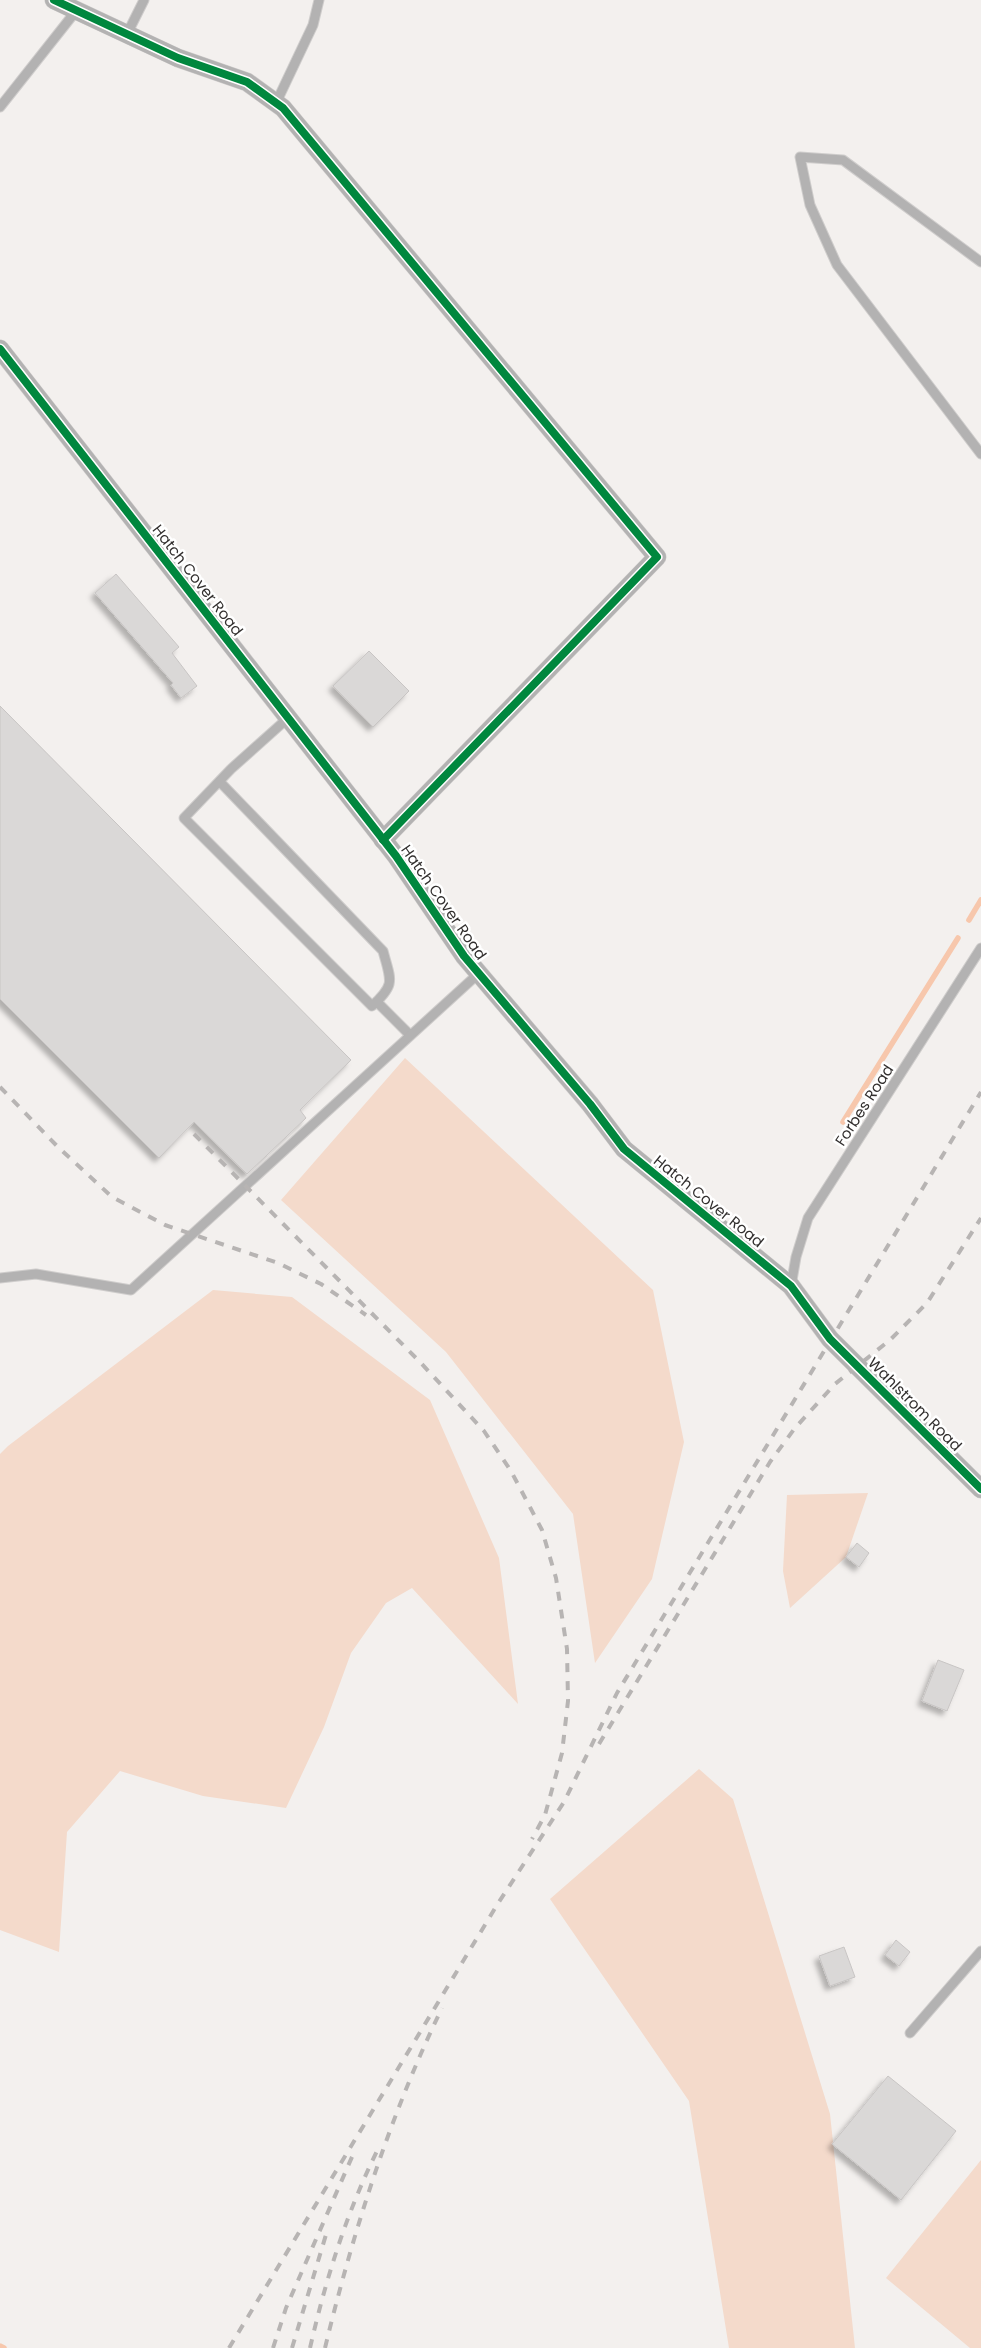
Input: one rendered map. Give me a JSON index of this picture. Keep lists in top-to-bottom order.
{
  "streets": {
    "street": ["Hatch Cover Road", "Wahlstrom Road"],
    "lane": ["Forbes Road"]
  },
  "crossings": [
    ["Hatch Cover Road", "Forbes Road"],
    ["Hatch Cover Road", "Wahlstrom Road"]
  ]
}
